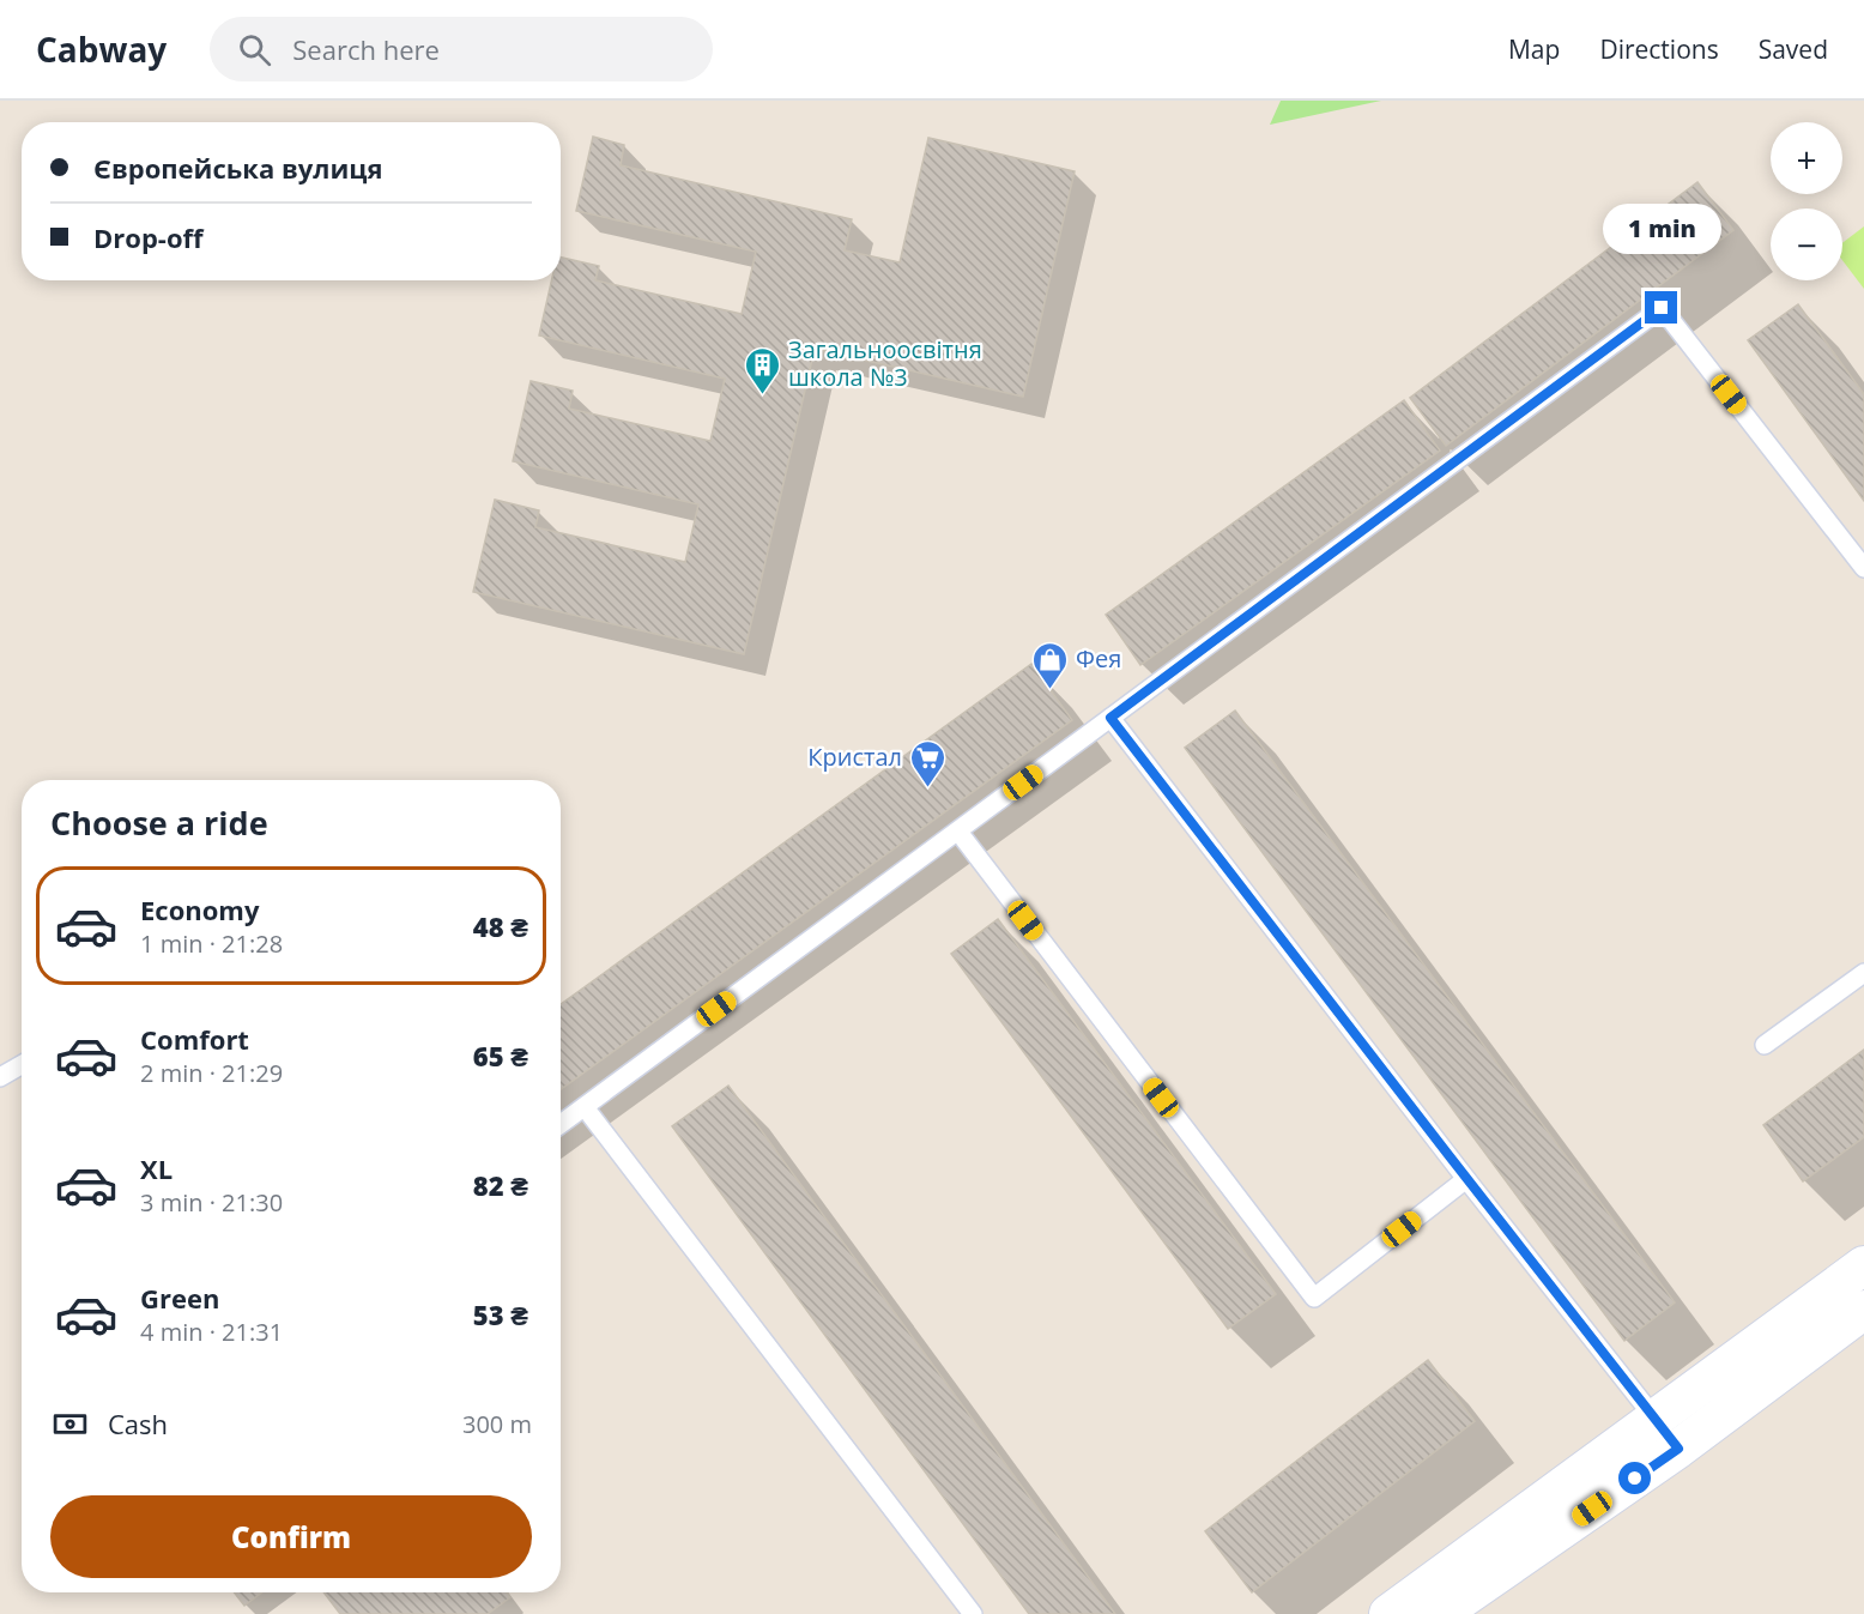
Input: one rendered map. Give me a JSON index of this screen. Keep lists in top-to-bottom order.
{
  "places": {
    "building": ["Загальноосвітня школа №3"],
    "shop": ["Фея"],
    "supermarket": ["Кристал"]
  },
  "page": {
    "header": "Cabway",
    "search": "Search here",
    "nav": ["Map", "Directions", "Saved"],
    "map_buttons": ["+", "−"],
    "banner": ["Європейська вулиця", "Drop-off"],
    "bubble": "1 min",
    "heading": "Choose a ride",
    "list": [
      {
        "name": "Economy",
        "note": "1 min · 21:28",
        "value": "48 ₴"
      },
      {
        "name": "Comfort",
        "note": "2 min · 21:29",
        "value": "65 ₴"
      },
      {
        "name": "XL",
        "note": "3 min · 21:30",
        "value": "82 ₴"
      },
      {
        "name": "Green",
        "note": "4 min · 21:31",
        "value": "53 ₴"
      }
    ],
    "pay": ["Cash", "300 m"],
    "buttons": "Confirm"
  }
}
